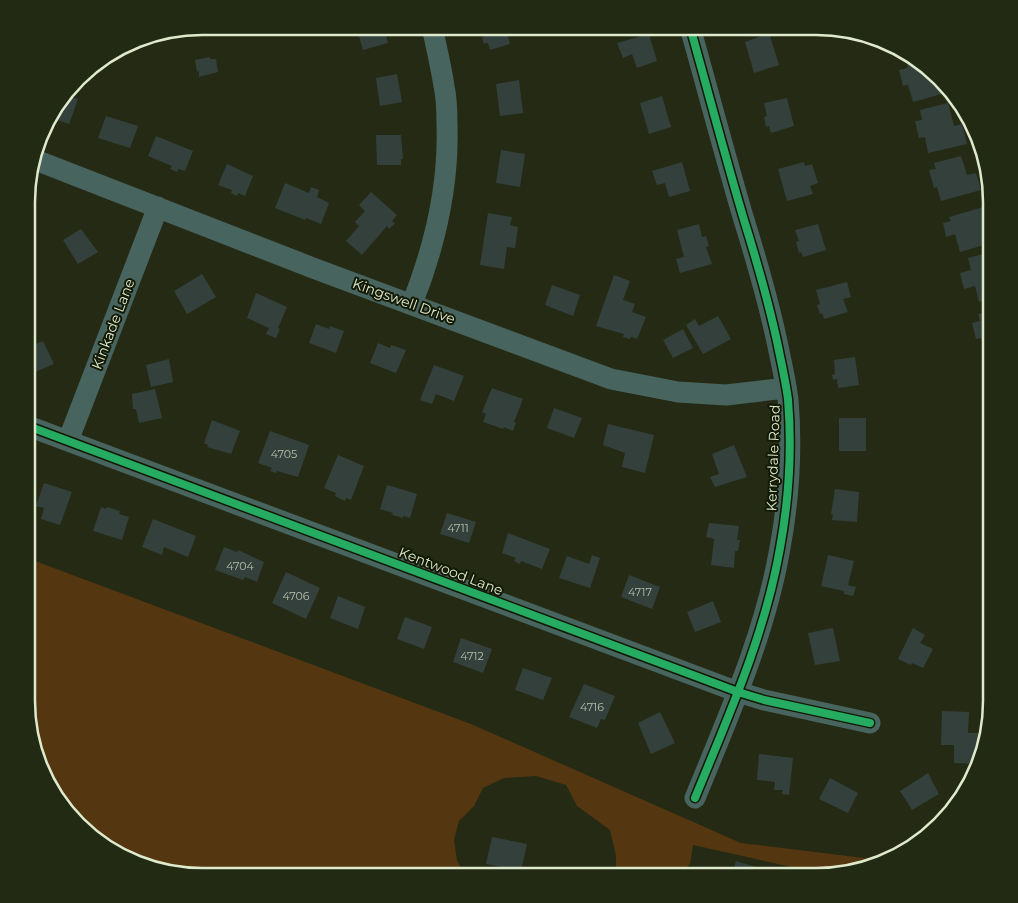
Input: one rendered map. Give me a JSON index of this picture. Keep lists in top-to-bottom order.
{
  "streets": {
    "street": [
      "Kingswell Drive",
      "Kinkade Lane",
      "Kerrydale Road",
      "Kentwood Lane"
    ]
  },
  "crossings": [
    ["Kingswell Drive", "Kinkade Lane"],
    ["Kingswell Drive", "Kerrydale Road"],
    ["Kinkade Lane", "Kentwood Lane"],
    ["Kerrydale Road", "Kentwood Lane"]
  ],
  "house_numbers": [
    "4705",
    "4711",
    "4704",
    "4717",
    "4706",
    "4712",
    "4716"
  ]
}
